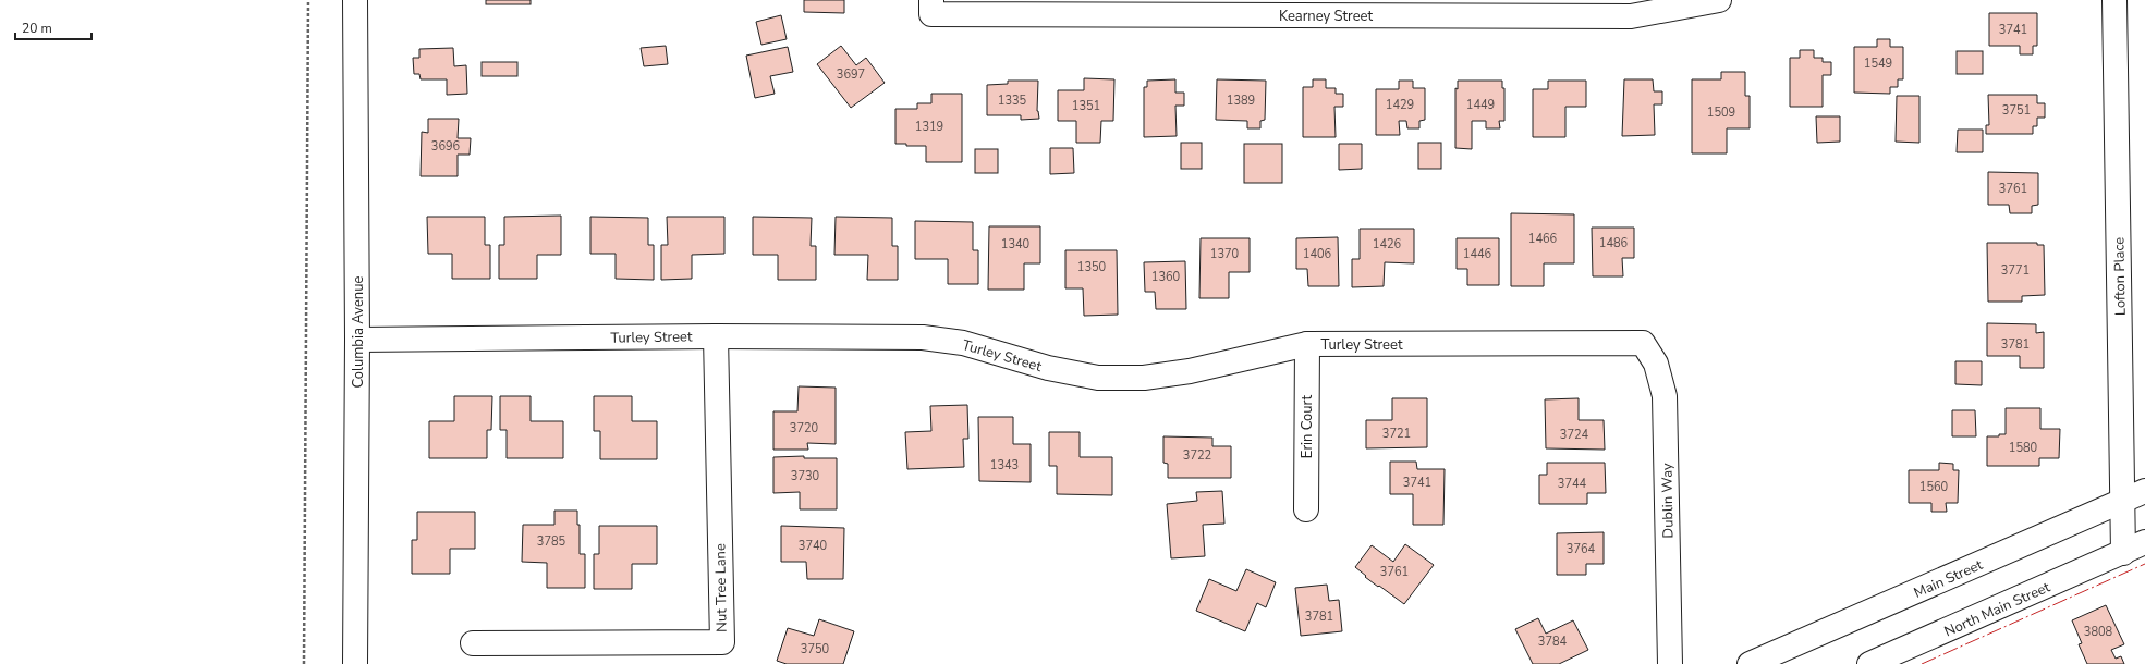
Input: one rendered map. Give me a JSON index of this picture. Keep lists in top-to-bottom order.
{
  "streets": {
    "street": [
      "Kearney Street",
      "Lofton Place",
      "Columbia Avenue",
      "Turley Street",
      "Erin Court",
      "Dublin Way",
      "Main Street",
      "Nut Tree Lane",
      "North Main Street"
    ]
  },
  "crossings": [
    ["Lofton Place", "Main Street"],
    ["Lofton Place", "North Main Street"],
    ["Columbia Avenue", "Turley Street"],
    ["Turley Street", "Erin Court"],
    ["Turley Street", "Dublin Way"],
    ["Turley Street", "Nut Tree Lane"]
  ],
  "house_numbers": [
    "3741",
    "1549",
    "3697",
    "1335",
    "1389",
    "1429",
    "1449",
    "1351",
    "3751",
    "1509",
    "1319",
    "3696",
    "3761",
    "1466",
    "1486",
    "1340",
    "1426",
    "1370",
    "1406",
    "1446",
    "1350",
    "3771",
    "1360",
    "3781",
    "3720",
    "3721",
    "3724",
    "1580",
    "3722",
    "1343",
    "3730",
    "3741",
    "3744",
    "1560",
    "3785",
    "3740",
    "3764",
    "3761",
    "3781",
    "3808",
    "3784",
    "3750"
  ],
  "scale_bar": "20 m"
}
